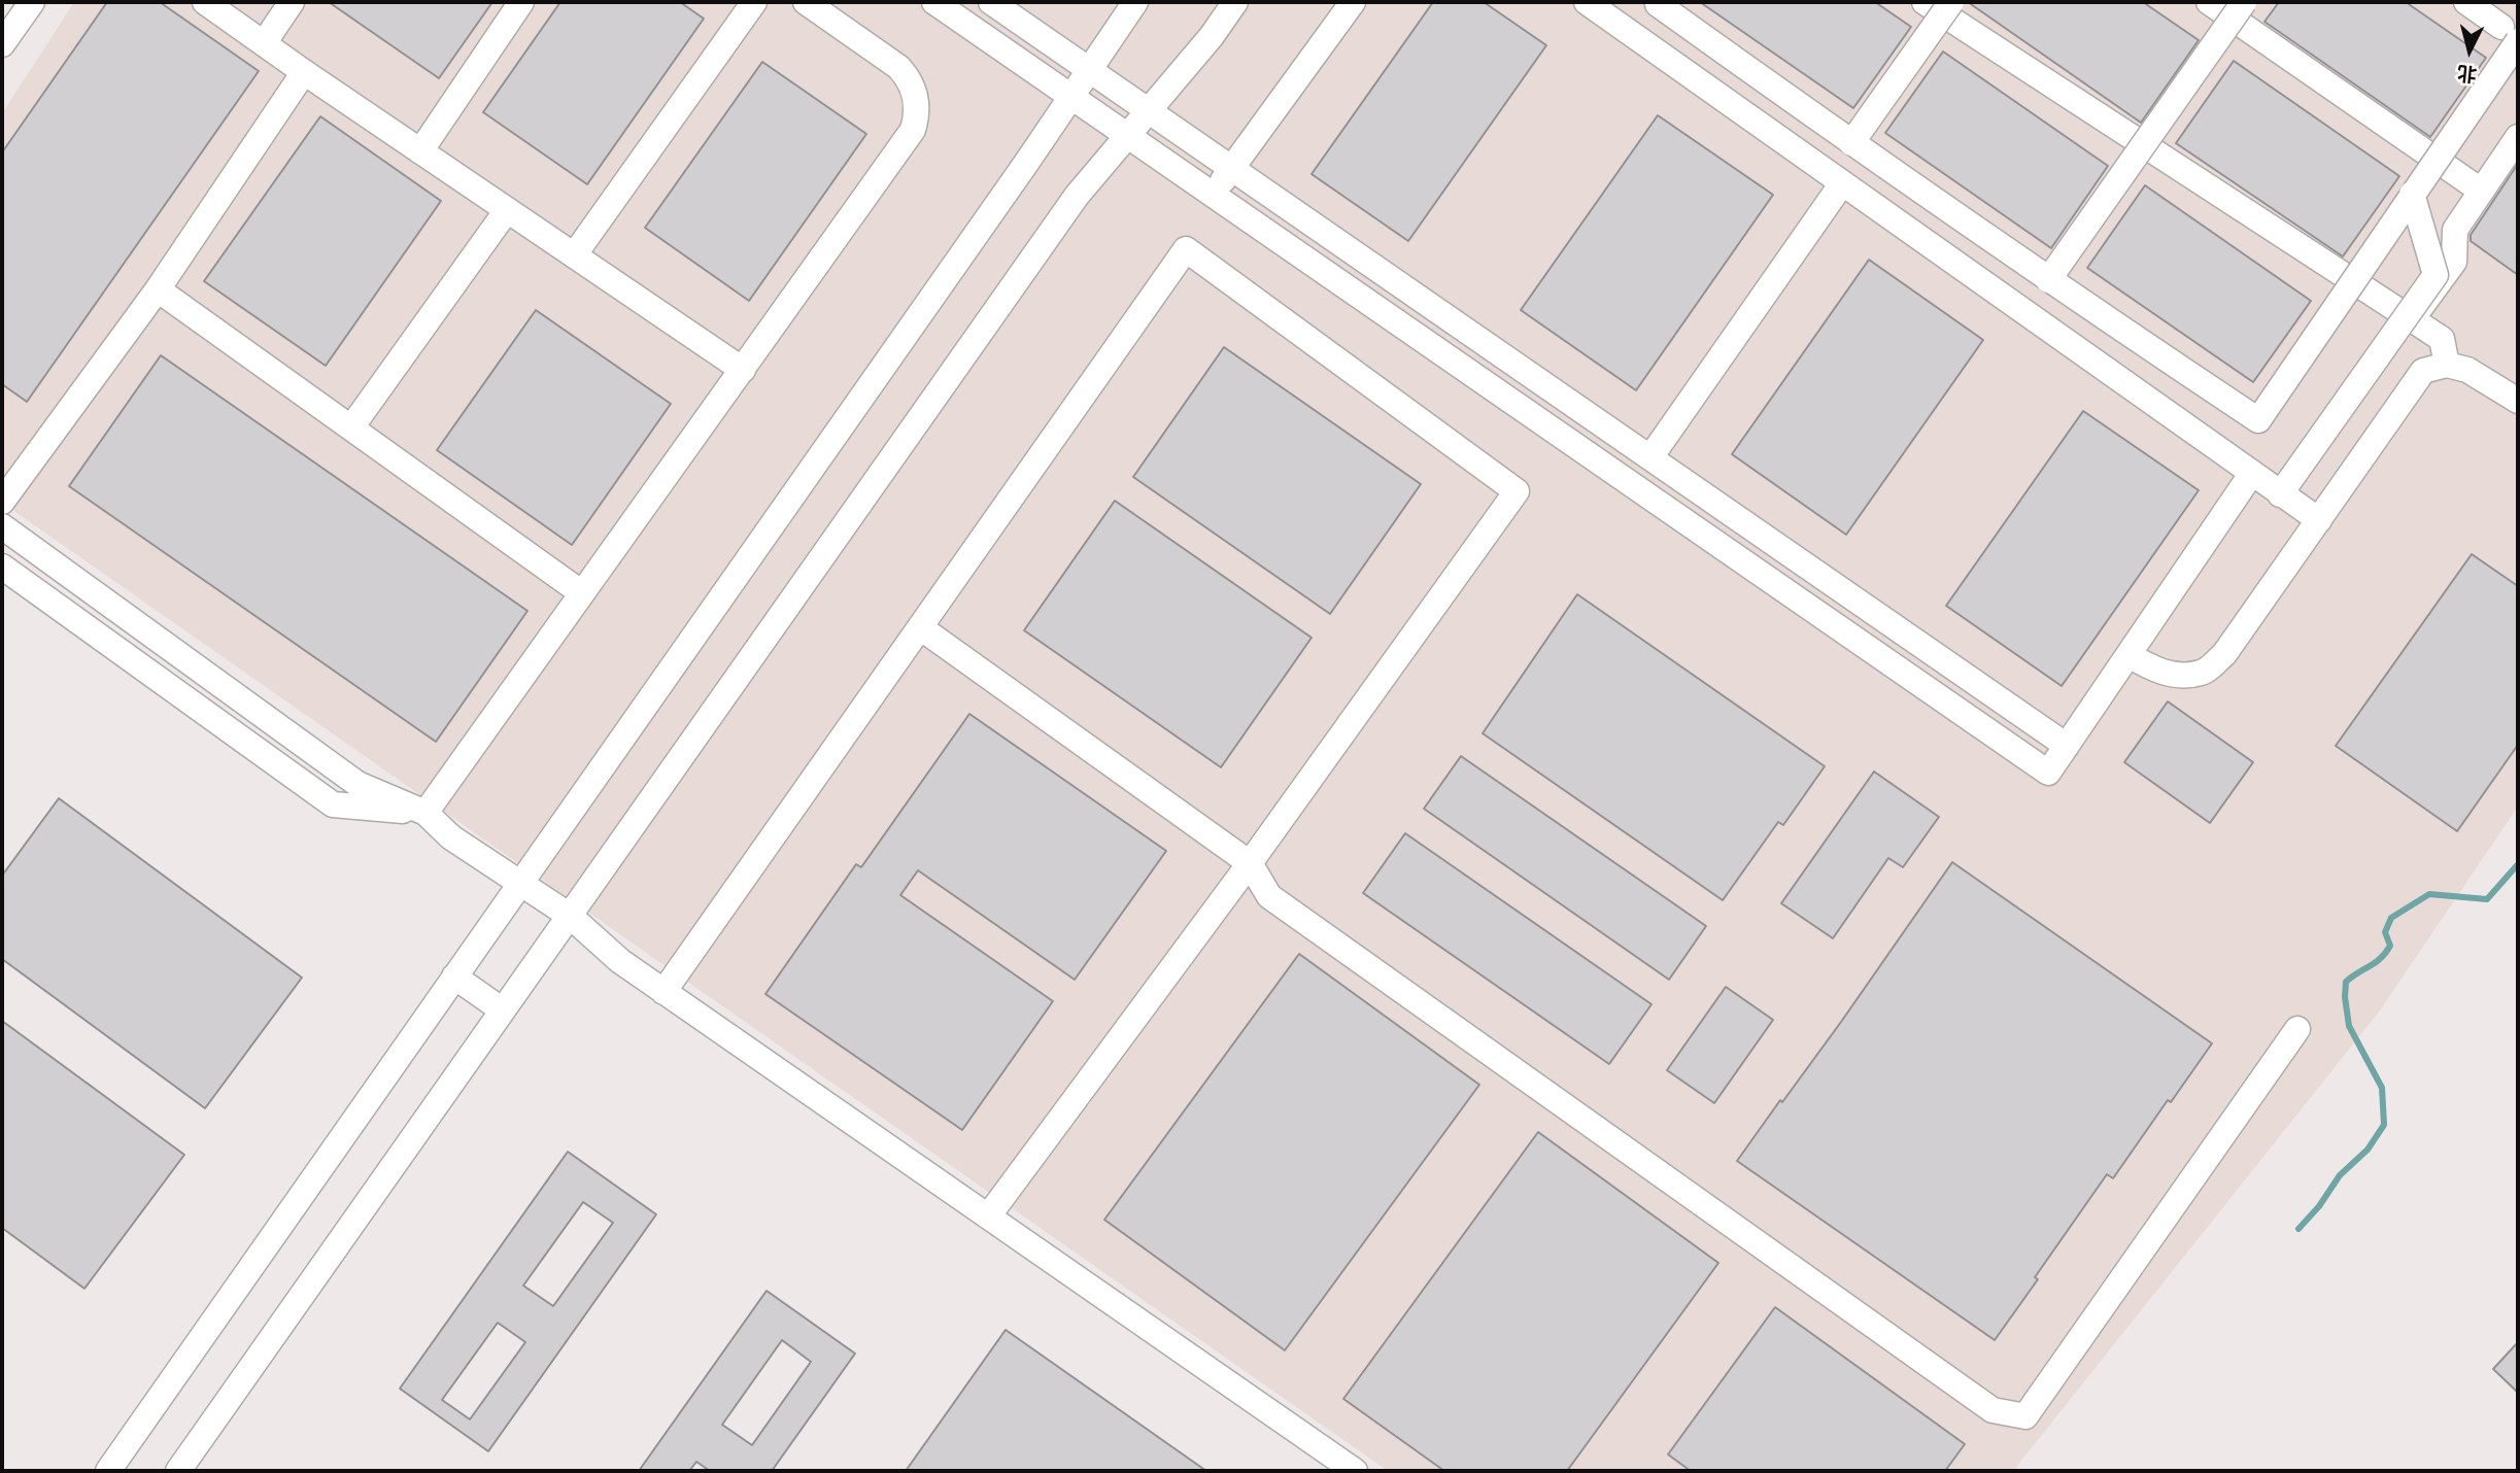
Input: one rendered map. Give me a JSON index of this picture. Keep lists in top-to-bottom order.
{
  "north": "bottom"
}
